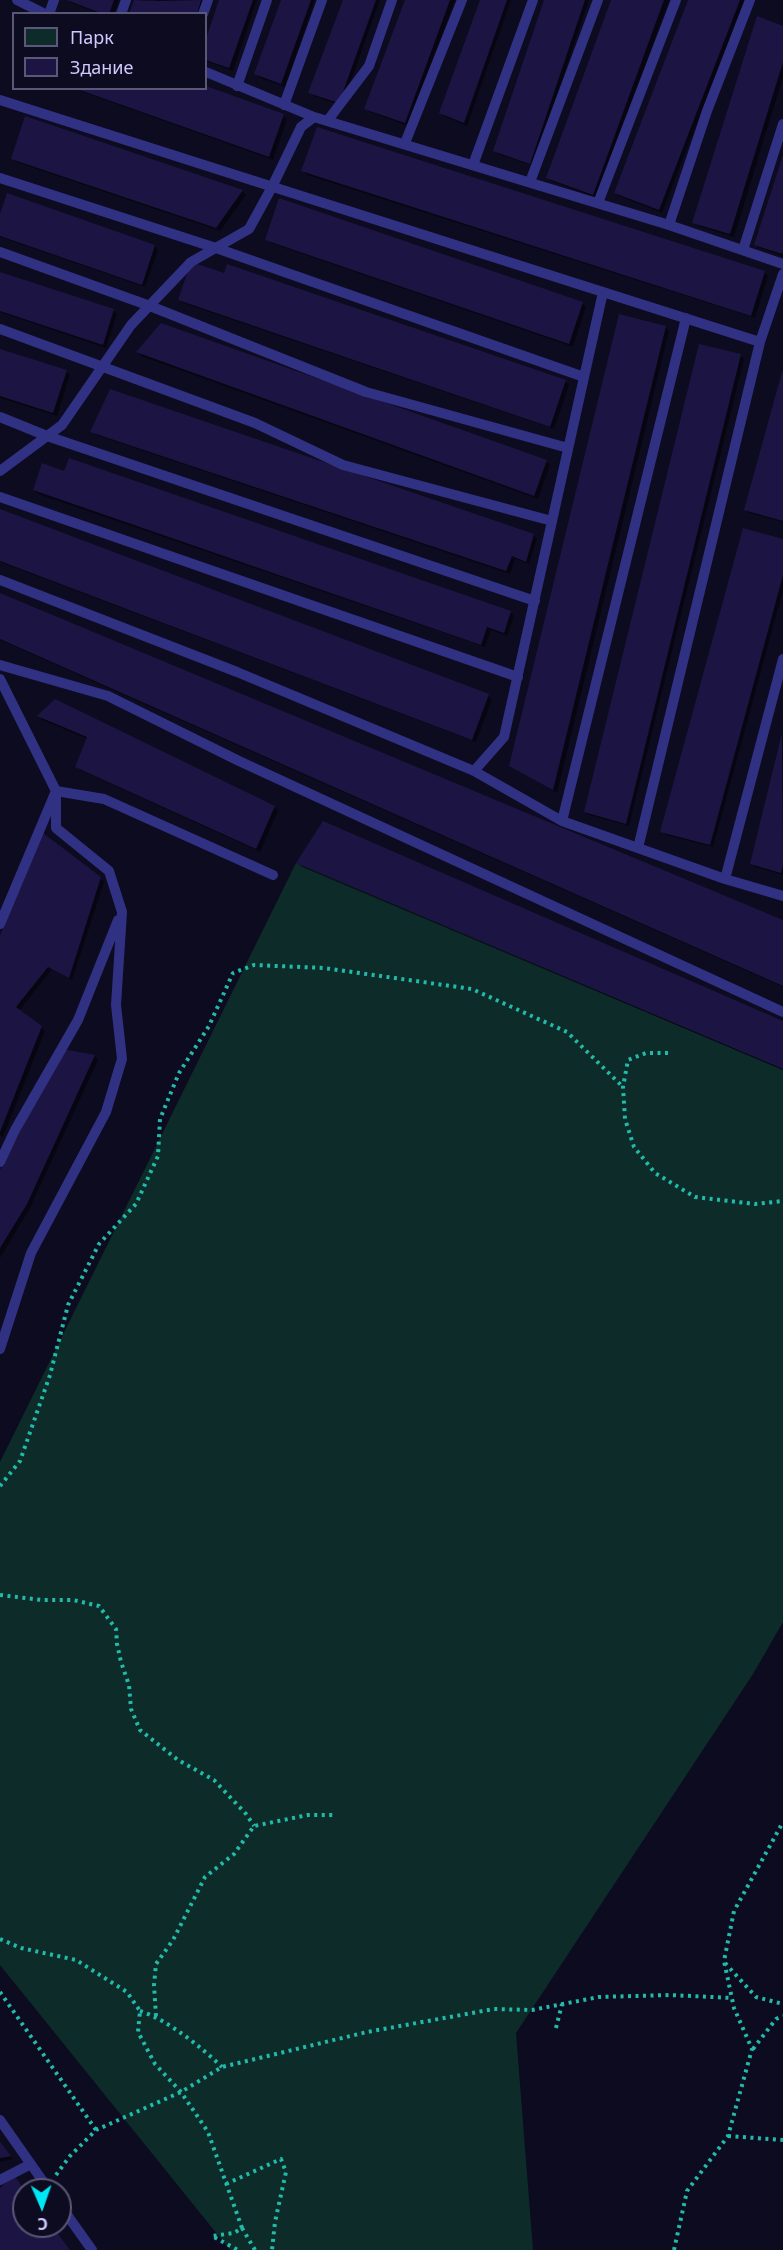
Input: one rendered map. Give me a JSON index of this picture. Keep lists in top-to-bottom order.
{
  "legend": ["Парк", "Здание"],
  "north": "bottom"
}
